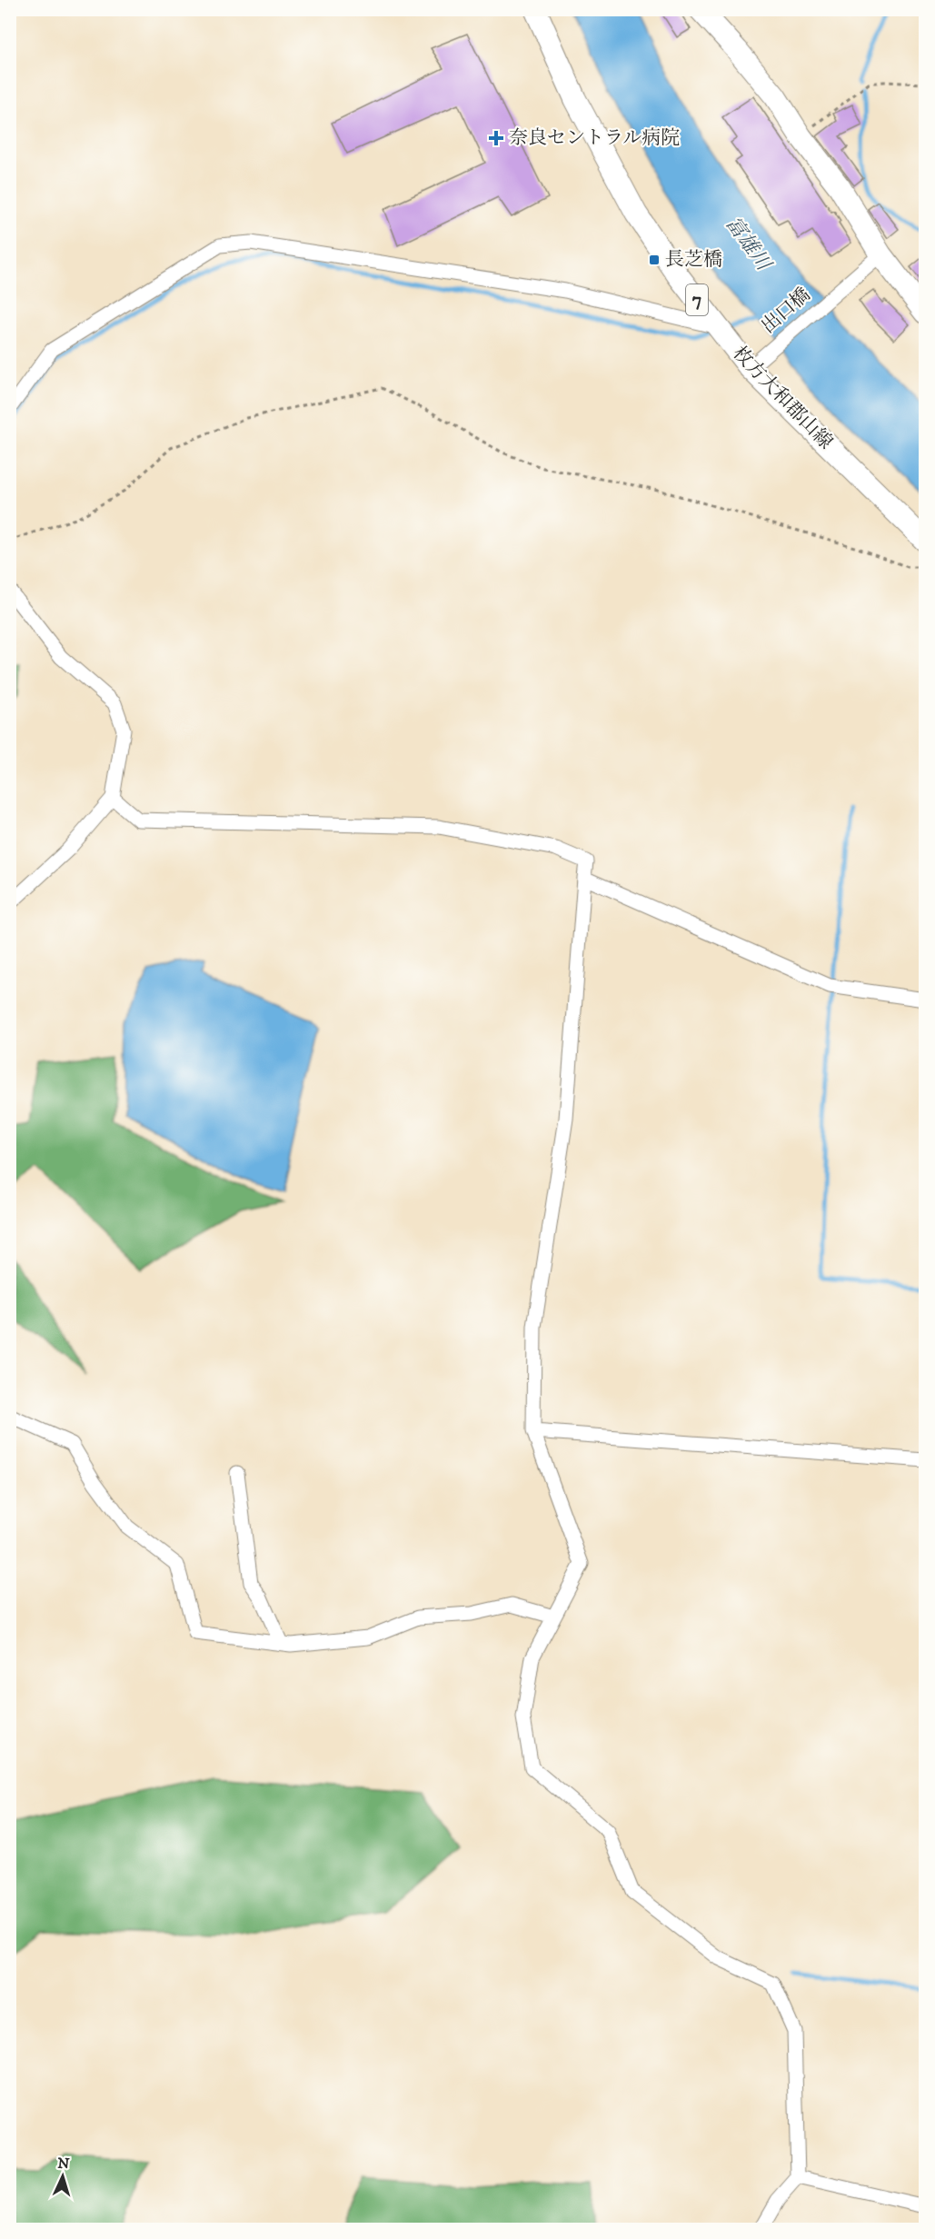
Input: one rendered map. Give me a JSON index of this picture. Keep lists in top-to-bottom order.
{
  "streets": {
    "main road": ["7", "枚方大和郡山線"],
    "street": ["出口橋"]
  },
  "crossings": [
    ["出口橋", "枚方大和郡山線"]
  ],
  "water": ["富雄川"],
  "places": {
    "health": ["奈良セントラル病院"],
    "transit": ["長芝橋"]
  },
  "north": "top"
}
